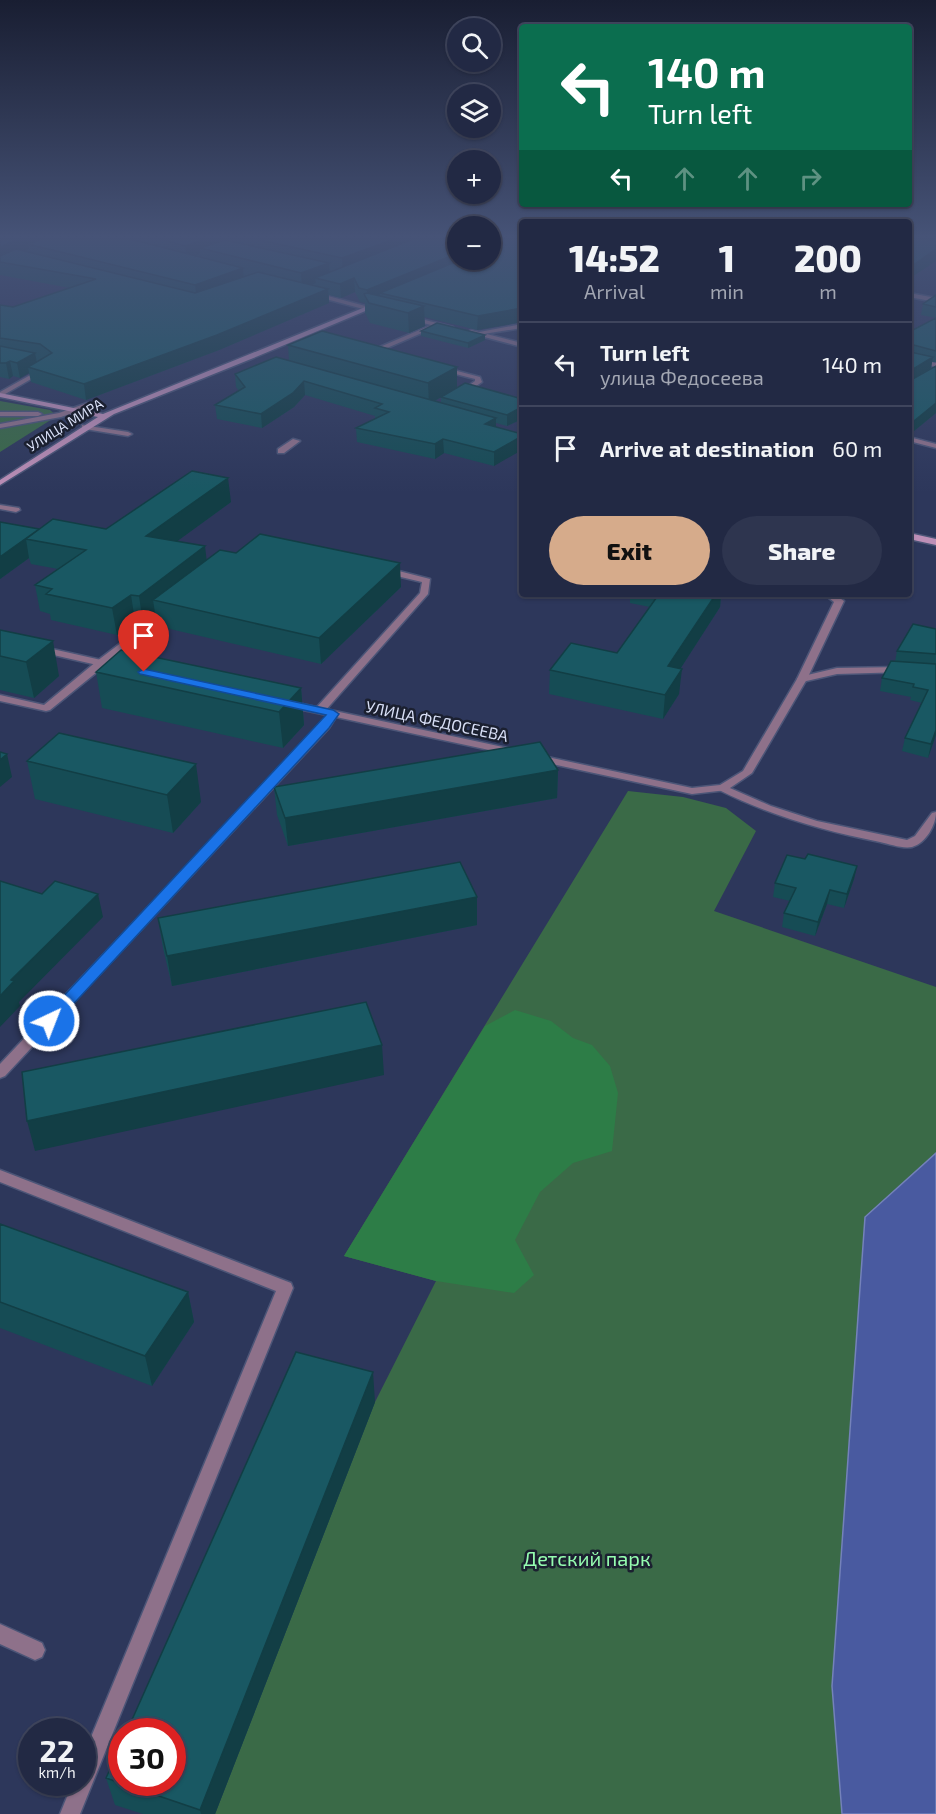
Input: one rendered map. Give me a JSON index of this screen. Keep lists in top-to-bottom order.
{
  "streets": {
    "street": ["УЛИЦА МИРА", "УЛИЦА ФЕДОСЕЕВА"]
  },
  "parks": ["Детский парк"],
  "page": {
    "map_buttons": ["+", "−"],
    "turn": ["140 m", "Turn left"],
    "eta": [
      "14:52",
      "Arrival",
      "1",
      "min",
      "200",
      "m"
    ],
    "list": [
      {
        "name": "Turn left",
        "note": "улица Федосеева",
        "value": "140 m"
      },
      {
        "name": "Arrive at destination",
        "value": "60 m"
      }
    ],
    "buttons": ["Exit", "Share"],
    "speed": "22 km/h",
    "limit": "30"
  }
}
